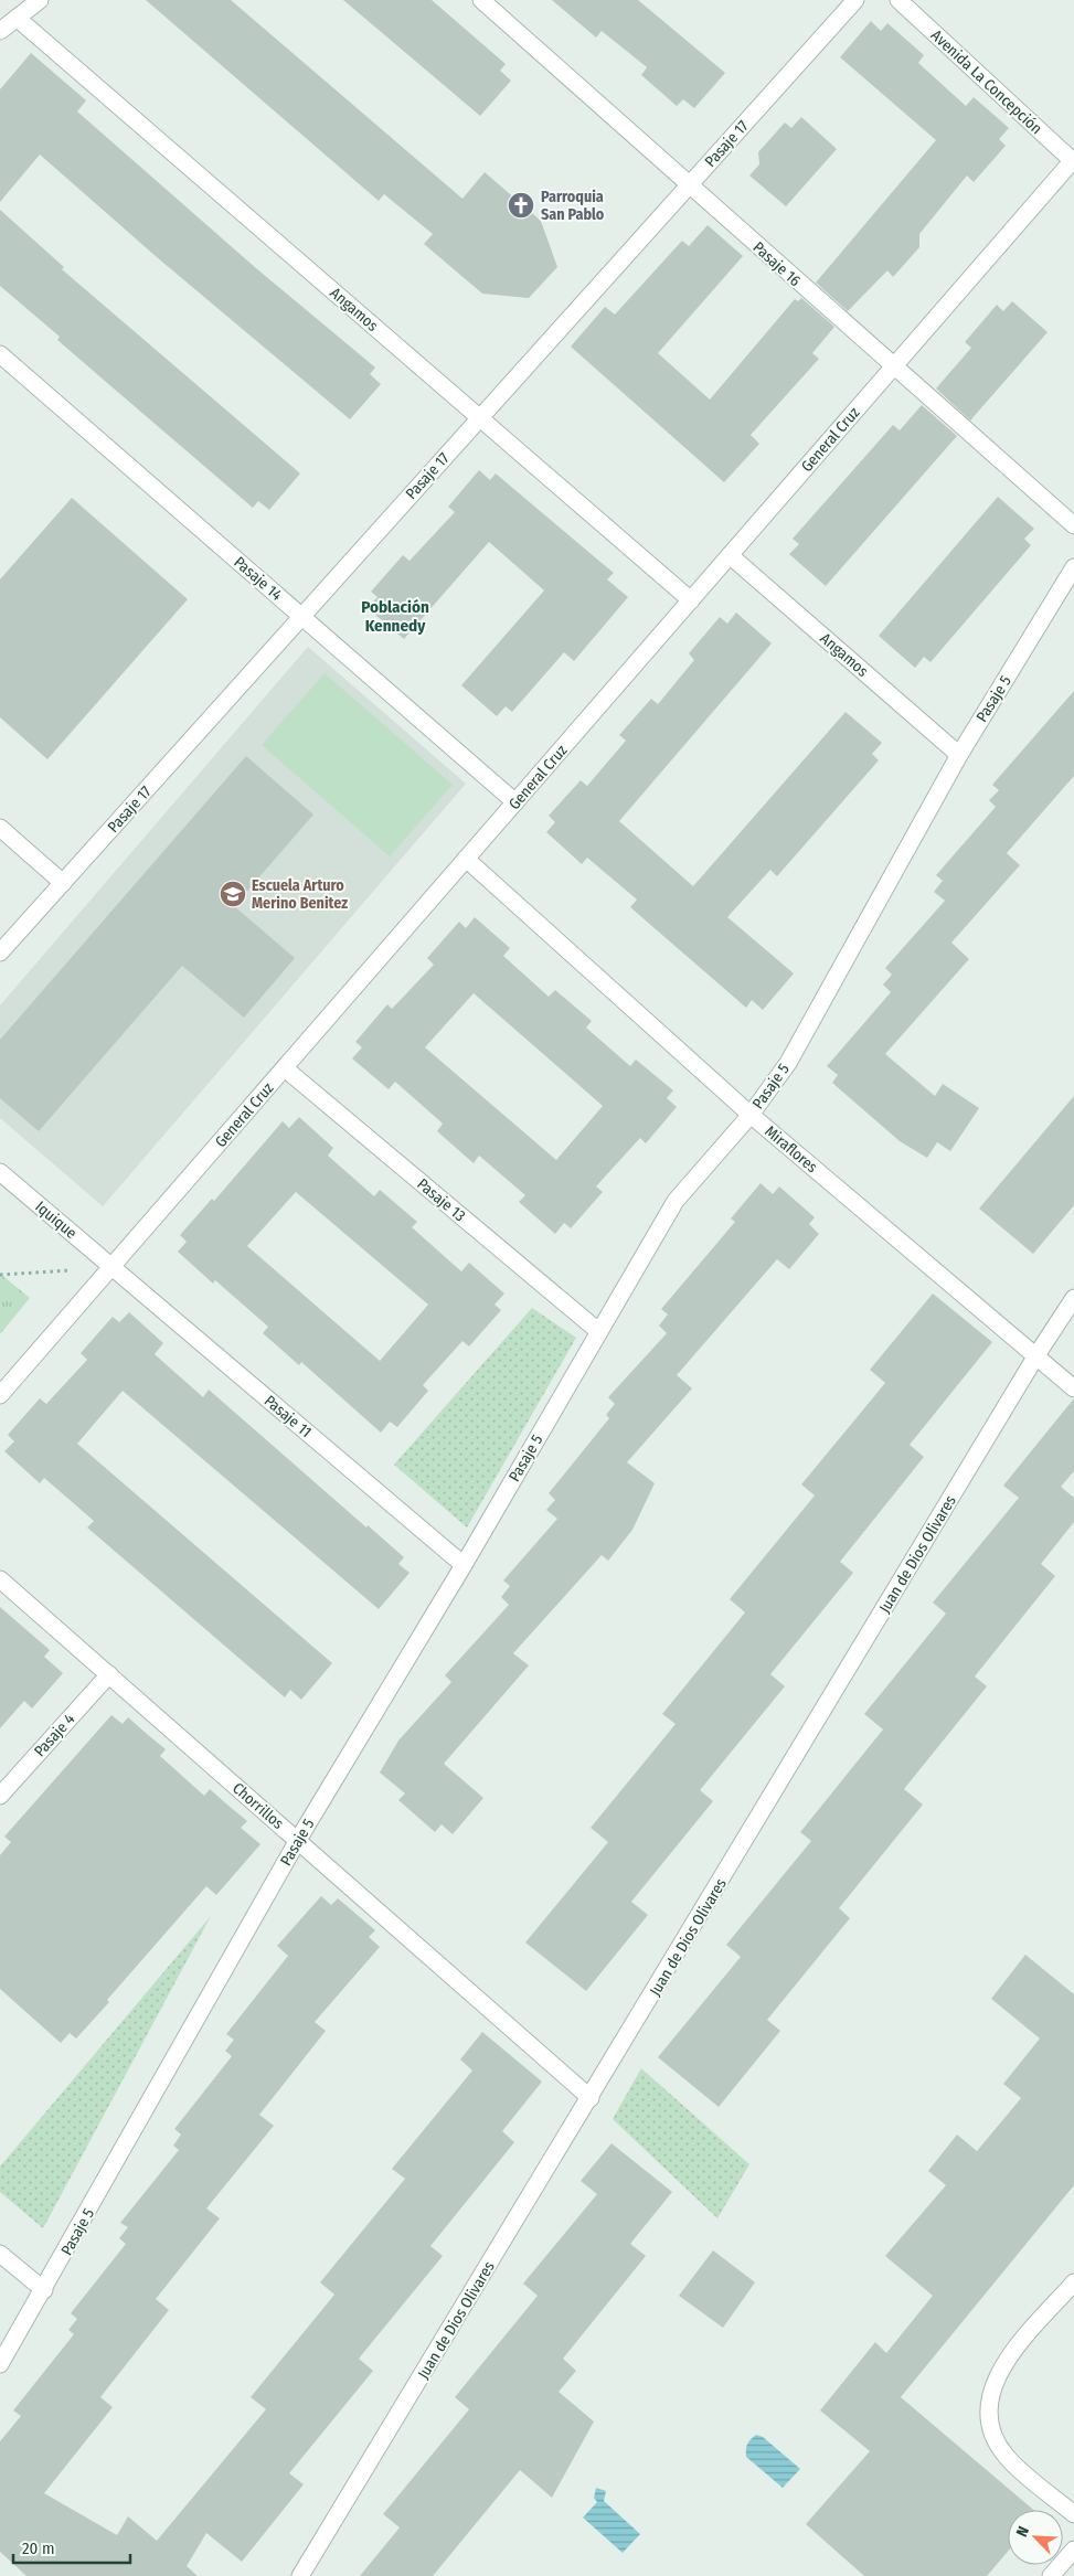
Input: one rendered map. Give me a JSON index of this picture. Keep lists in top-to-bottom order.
{
  "streets": {
    "street": [
      "Avenida La Concepción",
      "Pasaje 17",
      "Pasaje 16",
      "Angamos",
      "General Cruz",
      "Pasaje 14",
      "Pasaje 5",
      "Miraflores",
      "Pasaje 13",
      "Iquique",
      "Pasaje 11",
      "Juan de Dios Olivares",
      "Pasaje 4",
      "Chorrillos"
    ]
  },
  "crossings": [
    ["Avenida La Concepción", "General Cruz"],
    ["Pasaje 17", "Pasaje 16"],
    ["Pasaje 17", "Angamos"],
    ["Pasaje 17", "Pasaje 14"],
    ["Pasaje 16", "General Cruz"],
    ["Angamos", "General Cruz"],
    ["Angamos", "Pasaje 5"],
    ["General Cruz", "Pasaje 14"],
    ["General Cruz", "Miraflores"],
    ["General Cruz", "Pasaje 13"],
    ["General Cruz", "Iquique"],
    ["General Cruz", "Pasaje 11"],
    ["Pasaje 5", "Miraflores"],
    ["Pasaje 5", "Pasaje 13"],
    ["Pasaje 5", "Pasaje 11"],
    ["Pasaje 5", "Chorrillos"],
    ["Miraflores", "Juan de Dios Olivares"],
    ["Iquique", "Pasaje 11"],
    ["Juan de Dios Olivares", "Chorrillos"],
    ["Pasaje 4", "Chorrillos"]
  ],
  "districts": ["Población Kennedy"],
  "places": {
    "church": ["Parroquia San Pablo"],
    "school or university": ["Escuela Arturo Merino Benitez"]
  },
  "scale_bar": "20 m",
  "north": "top left"
}
